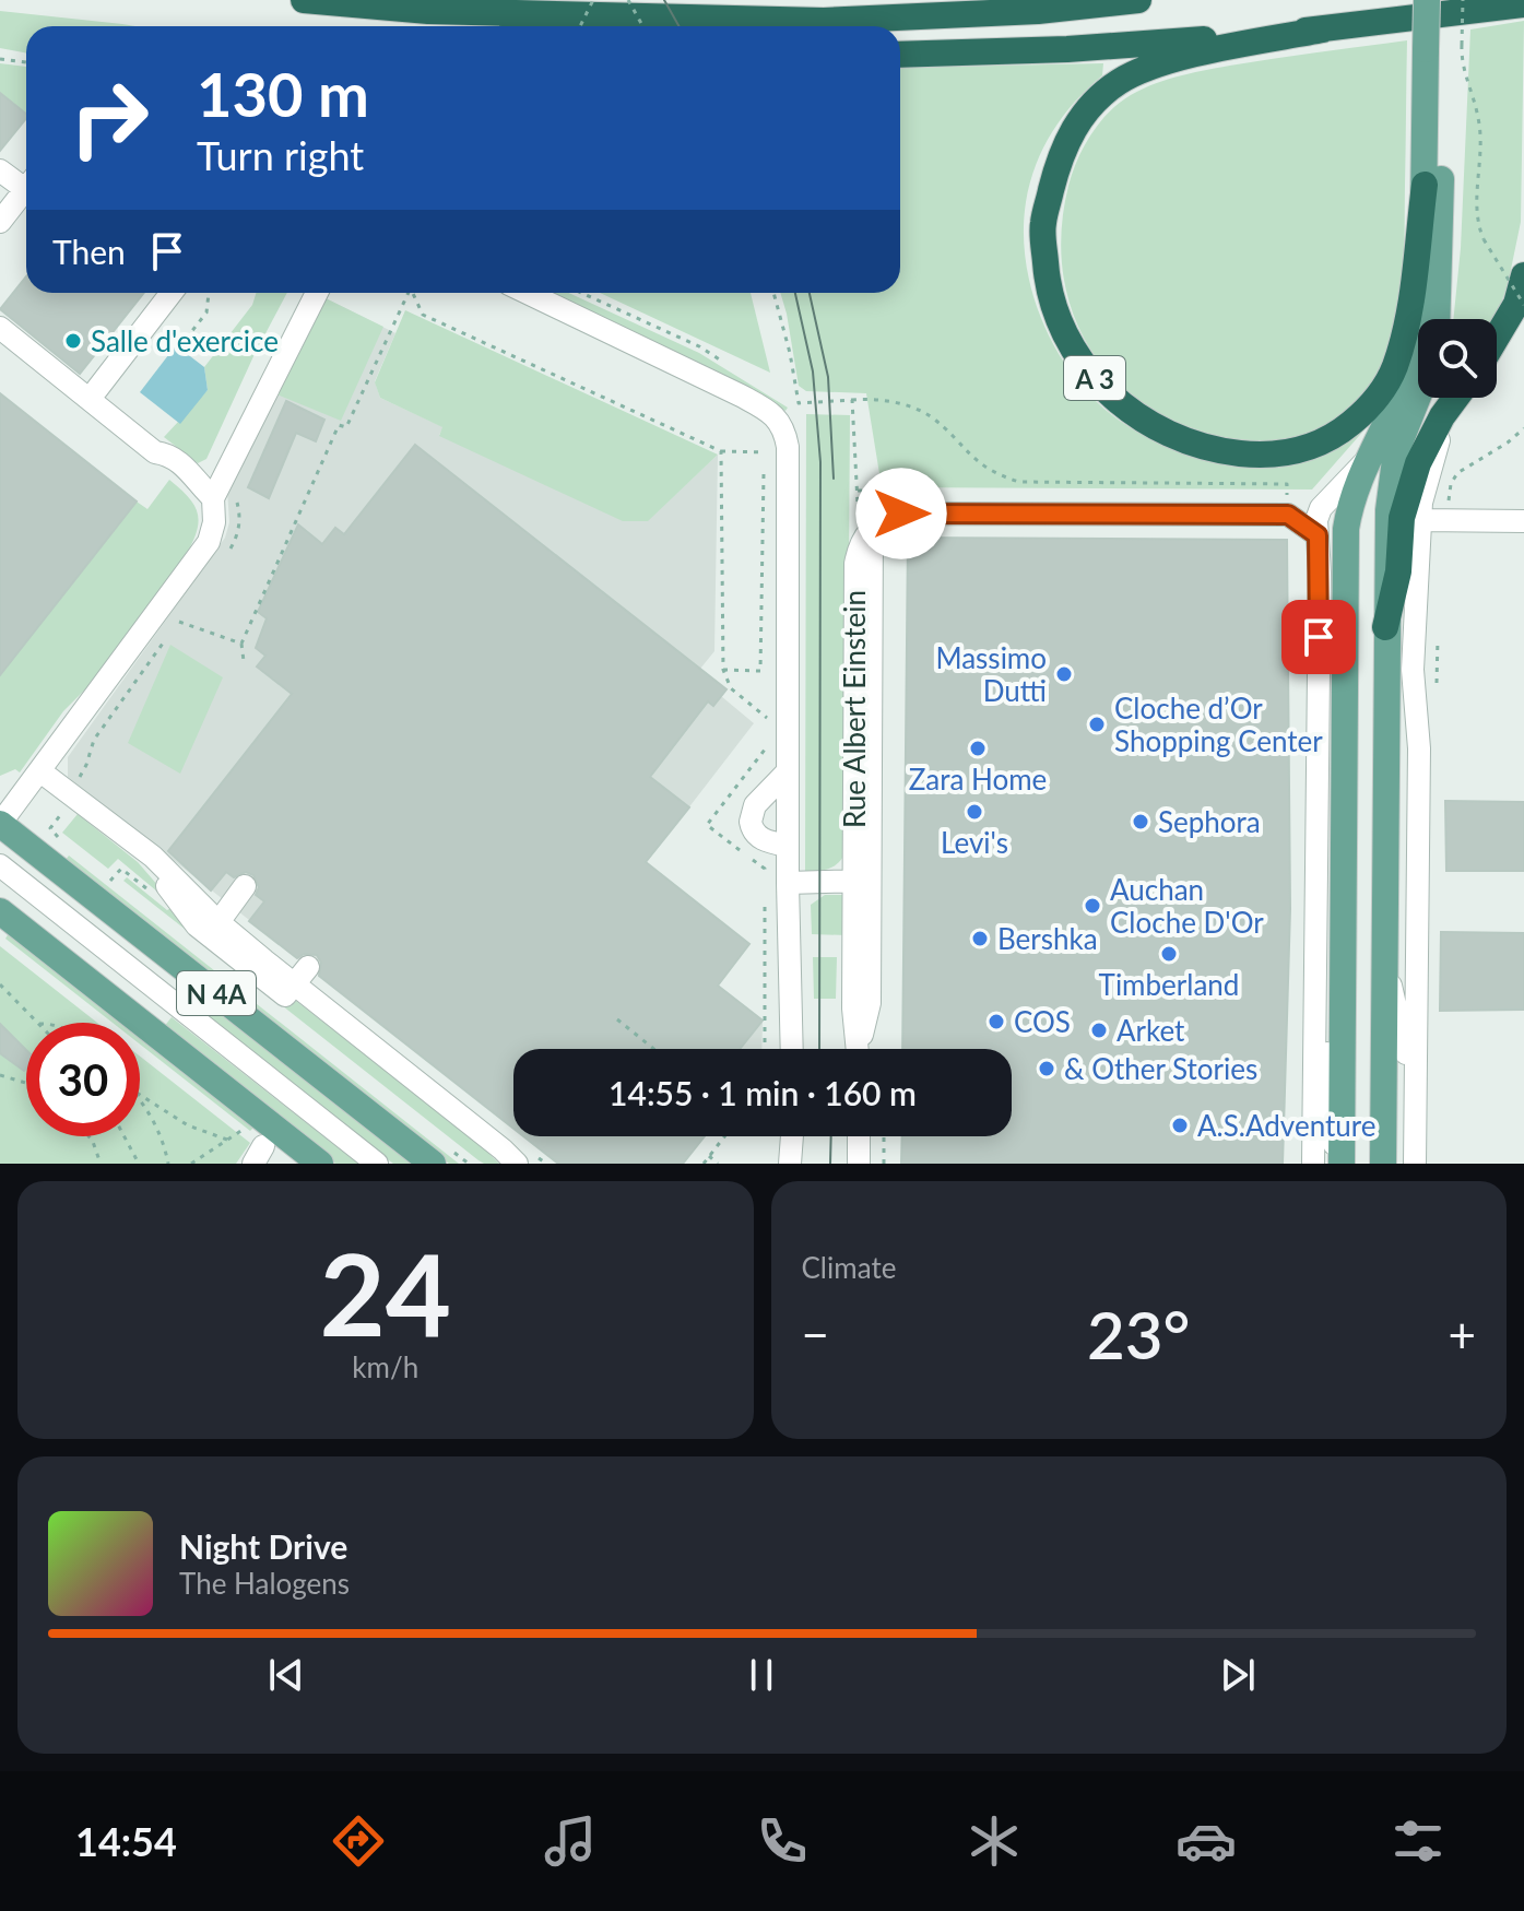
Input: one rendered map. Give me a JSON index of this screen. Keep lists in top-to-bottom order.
{
  "streets": {
    "highway": ["A 3"],
    "main road": ["N 4A"],
    "street": ["Rue Albert Einstein"]
  },
  "places": [
    "Salle d'exercice",
    "Massimo Dutti",
    "Cloche d’Or Shopping Center",
    "Zara Home",
    "Levi's",
    "Sephora",
    "Auchan Cloche D'Or",
    "Bershka",
    "Timberland",
    "COS",
    "Arket",
    "& Other Stories",
    "A.S.Adventure"
  ],
  "page": {
    "turn": ["130 m", "Turn right"],
    "then": "Then",
    "limit": "30",
    "trip": "14:55 · 1 min · 160 m",
    "tile": [
      ["24", "km/h"],
      "Climate"
    ],
    "heat": ["−", "23°", "+"],
    "song": ["Night Drive", "The Halogens"],
    "tabs": "14:54"
  }
}
